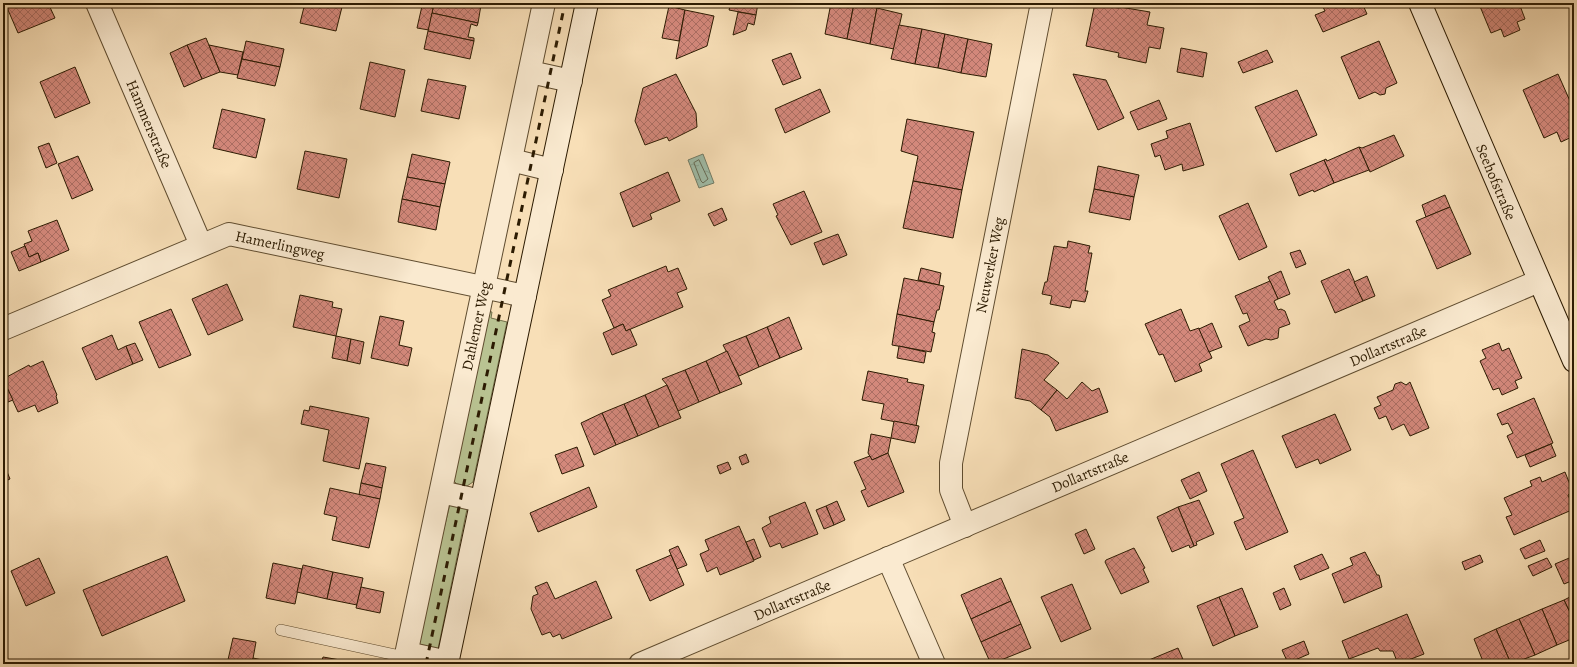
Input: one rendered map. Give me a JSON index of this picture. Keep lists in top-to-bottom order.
{
  "streets": {
    "street": [
      "Hammerstraße",
      "Seehofstraße",
      "Hamerlingweg",
      "Neuwerker Weg",
      "Dahlemer Weg",
      "Dollartstraße"
    ]
  },
  "crossings": [
    ["Hammerstraße", "Hamerlingweg"],
    ["Seehofstraße", "Dollartstraße"],
    ["Hamerlingweg", "Dahlemer Weg"],
    ["Neuwerker Weg", "Dollartstraße"]
  ]
}
